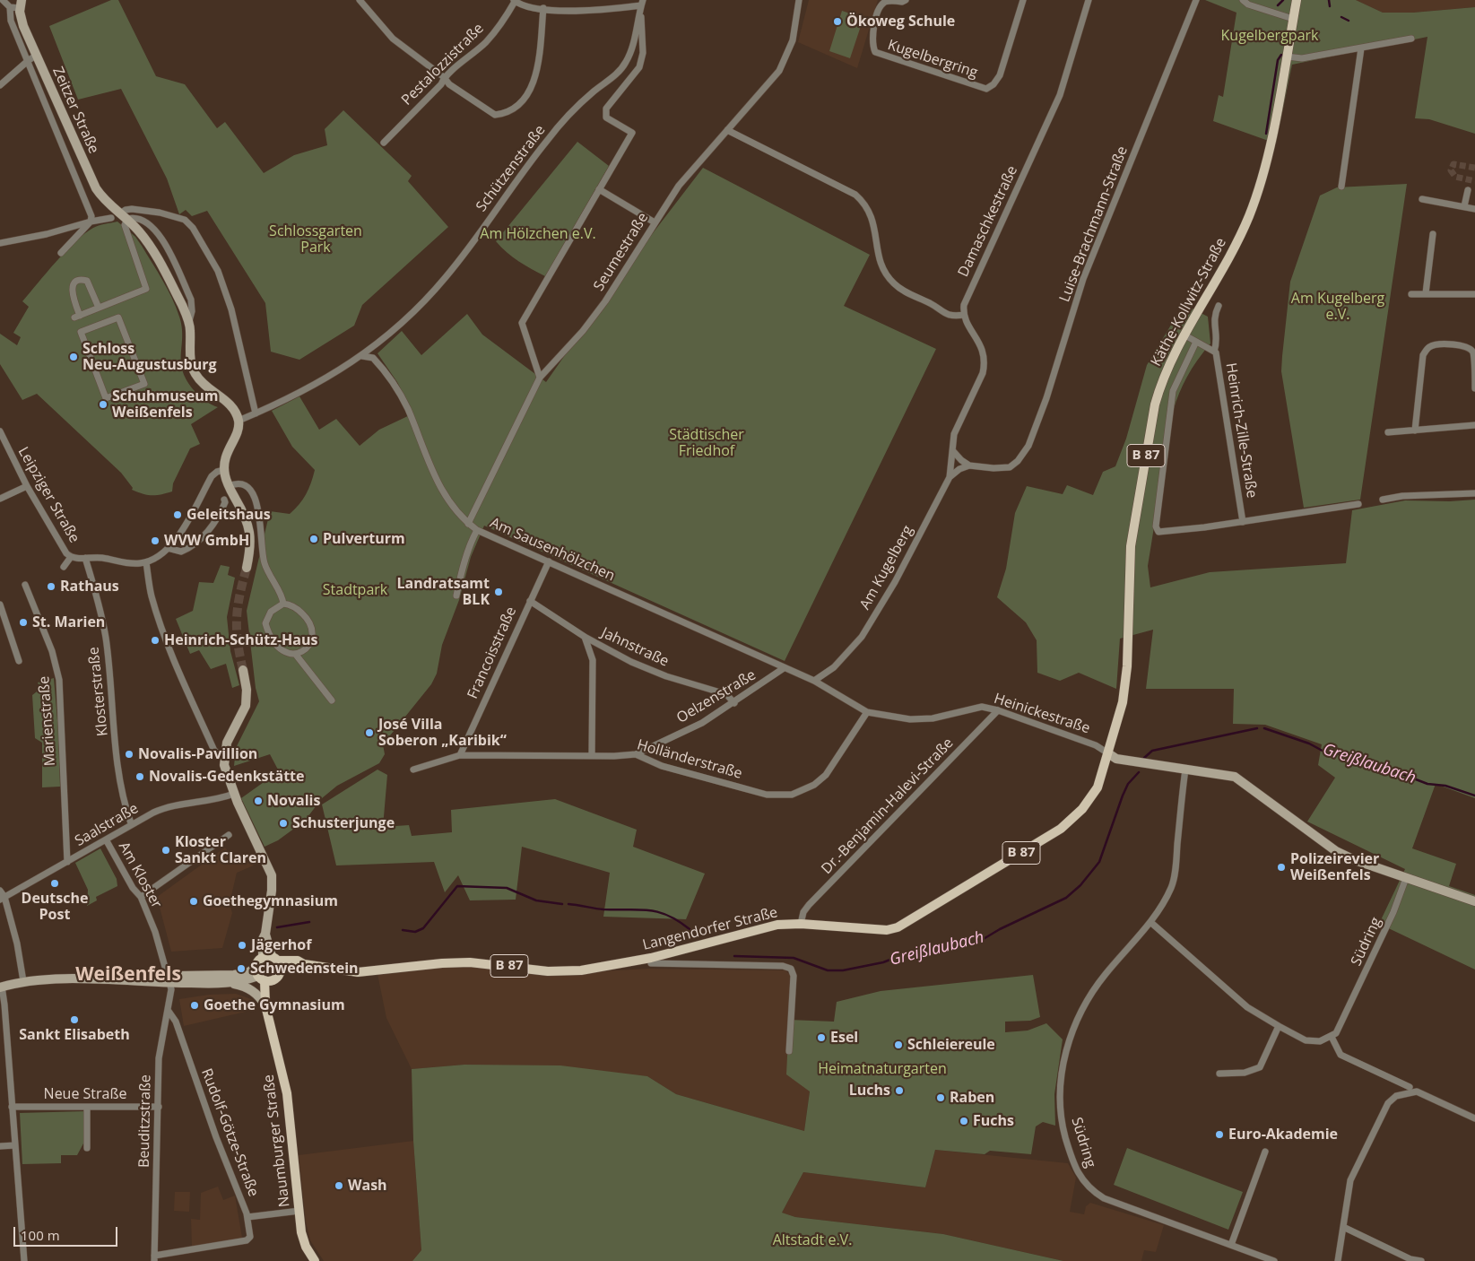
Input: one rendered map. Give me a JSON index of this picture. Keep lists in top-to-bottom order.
{
  "streets": {
    "main road": [
      "Zeitzer Straße",
      "Käthe-Kollwitz-Straße",
      "B 87",
      "Langendorfer Straße",
      "Naumburger Straße"
    ],
    "street": [
      "Kugelbergring",
      "Pestalozzistraße",
      "Schützenstraße",
      "Damaschkestraße",
      "Luise-Brachmann-Straße",
      "Seumestraße",
      "Heinrich-Zille-Straße",
      "Leipziger Straße",
      "Am Sausenhölzchen",
      "Am Kugelberg",
      "Jahnstraße",
      "Francoisstraße",
      "Klosterstraße",
      "Oelzenstraße",
      "Heinickestraße",
      "Marienstraße",
      "Holländerstraße",
      "Dr.-Benjamin-Halevi-Straße",
      "Saalstraße",
      "Am Kloster",
      "Südring",
      "Neue Straße",
      "Beuditzstraße",
      "Rudolf-Götze-Straße"
    ]
  },
  "crossings": [
    ["Zeitzer Straße", "Schützenstraße"],
    ["Schützenstraße", "Am Sausenhölzchen"],
    ["Seumestraße", "Am Sausenhölzchen"],
    ["Käthe-Kollwitz-Straße", "Heinrich-Zille-Straße"],
    ["Käthe-Kollwitz-Straße", "Heinickestraße"],
    ["Käthe-Kollwitz-Straße", "Langendorfer Straße"],
    ["Leipziger Straße", "Klosterstraße"],
    ["Am Sausenhölzchen", "Am Kugelberg"],
    ["Am Sausenhölzchen", "Francoisstraße"],
    ["Am Sausenhölzchen", "Oelzenstraße"],
    ["Am Sausenhölzchen", "Heinickestraße"],
    ["Am Kugelberg", "Heinickestraße"],
    ["Jahnstraße", "Francoisstraße"],
    ["Jahnstraße", "Oelzenstraße"],
    ["Francoisstraße", "Holländerstraße"],
    ["Klosterstraße", "Saalstraße"],
    ["Oelzenstraße", "Holländerstraße"],
    ["Heinickestraße", "Holländerstraße"],
    ["Heinickestraße", "Dr.-Benjamin-Halevi-Straße"],
    ["Heinickestraße", "Langendorfer Straße"],
    ["Marienstraße", "Saalstraße"],
    ["Dr.-Benjamin-Halevi-Straße", "Langendorfer Straße"],
    ["Saalstraße", "Am Kloster"],
    ["Am Kloster", "Beuditzstraße"],
    ["Neue Straße", "Beuditzstraße"],
    ["Beuditzstraße", "Rudolf-Götze-Straße"],
    ["Rudolf-Götze-Straße", "Naumburger Straße"]
  ],
  "districts": ["Weißenfels"],
  "water": ["Greißlaubach"],
  "parks": [
    "Kugelbergpark",
    "Schlossgarten Park",
    "Am Hölzchen e.V.",
    "Am Kugelberg e.V.",
    "Städtischer Friedhof",
    "Stadtpark",
    "Heimatnaturgarten",
    "Altstadt e.V."
  ],
  "places": [
    "Ökoweg Schule",
    "Schloss Neu-Augustusburg",
    "Schuhmuseum Weißenfels",
    "Geleitshaus",
    "Pulverturm",
    "WVW GmbH",
    "Rathaus",
    "Landratsamt BLK",
    "St. Marien",
    "Heinrich-Schütz-Haus",
    "José Villa Soberon „Karibik“",
    "Novalis-Pavillion",
    "Novalis-Gedenkstätte",
    "Novalis",
    "Schusterjunge",
    "Kloster Sankt Claren",
    "Polizeirevier Weißenfels",
    "Deutsche Post",
    "Goethegymnasium",
    "Jägerhof",
    "Schwedenstein",
    "Goethe Gymnasium",
    "Sankt Elisabeth",
    "Esel",
    "Schleiereule",
    "Luchs",
    "Raben",
    "Fuchs",
    "Euro-Akademie",
    "Wash"
  ],
  "scale_bar": "100 m"
}
